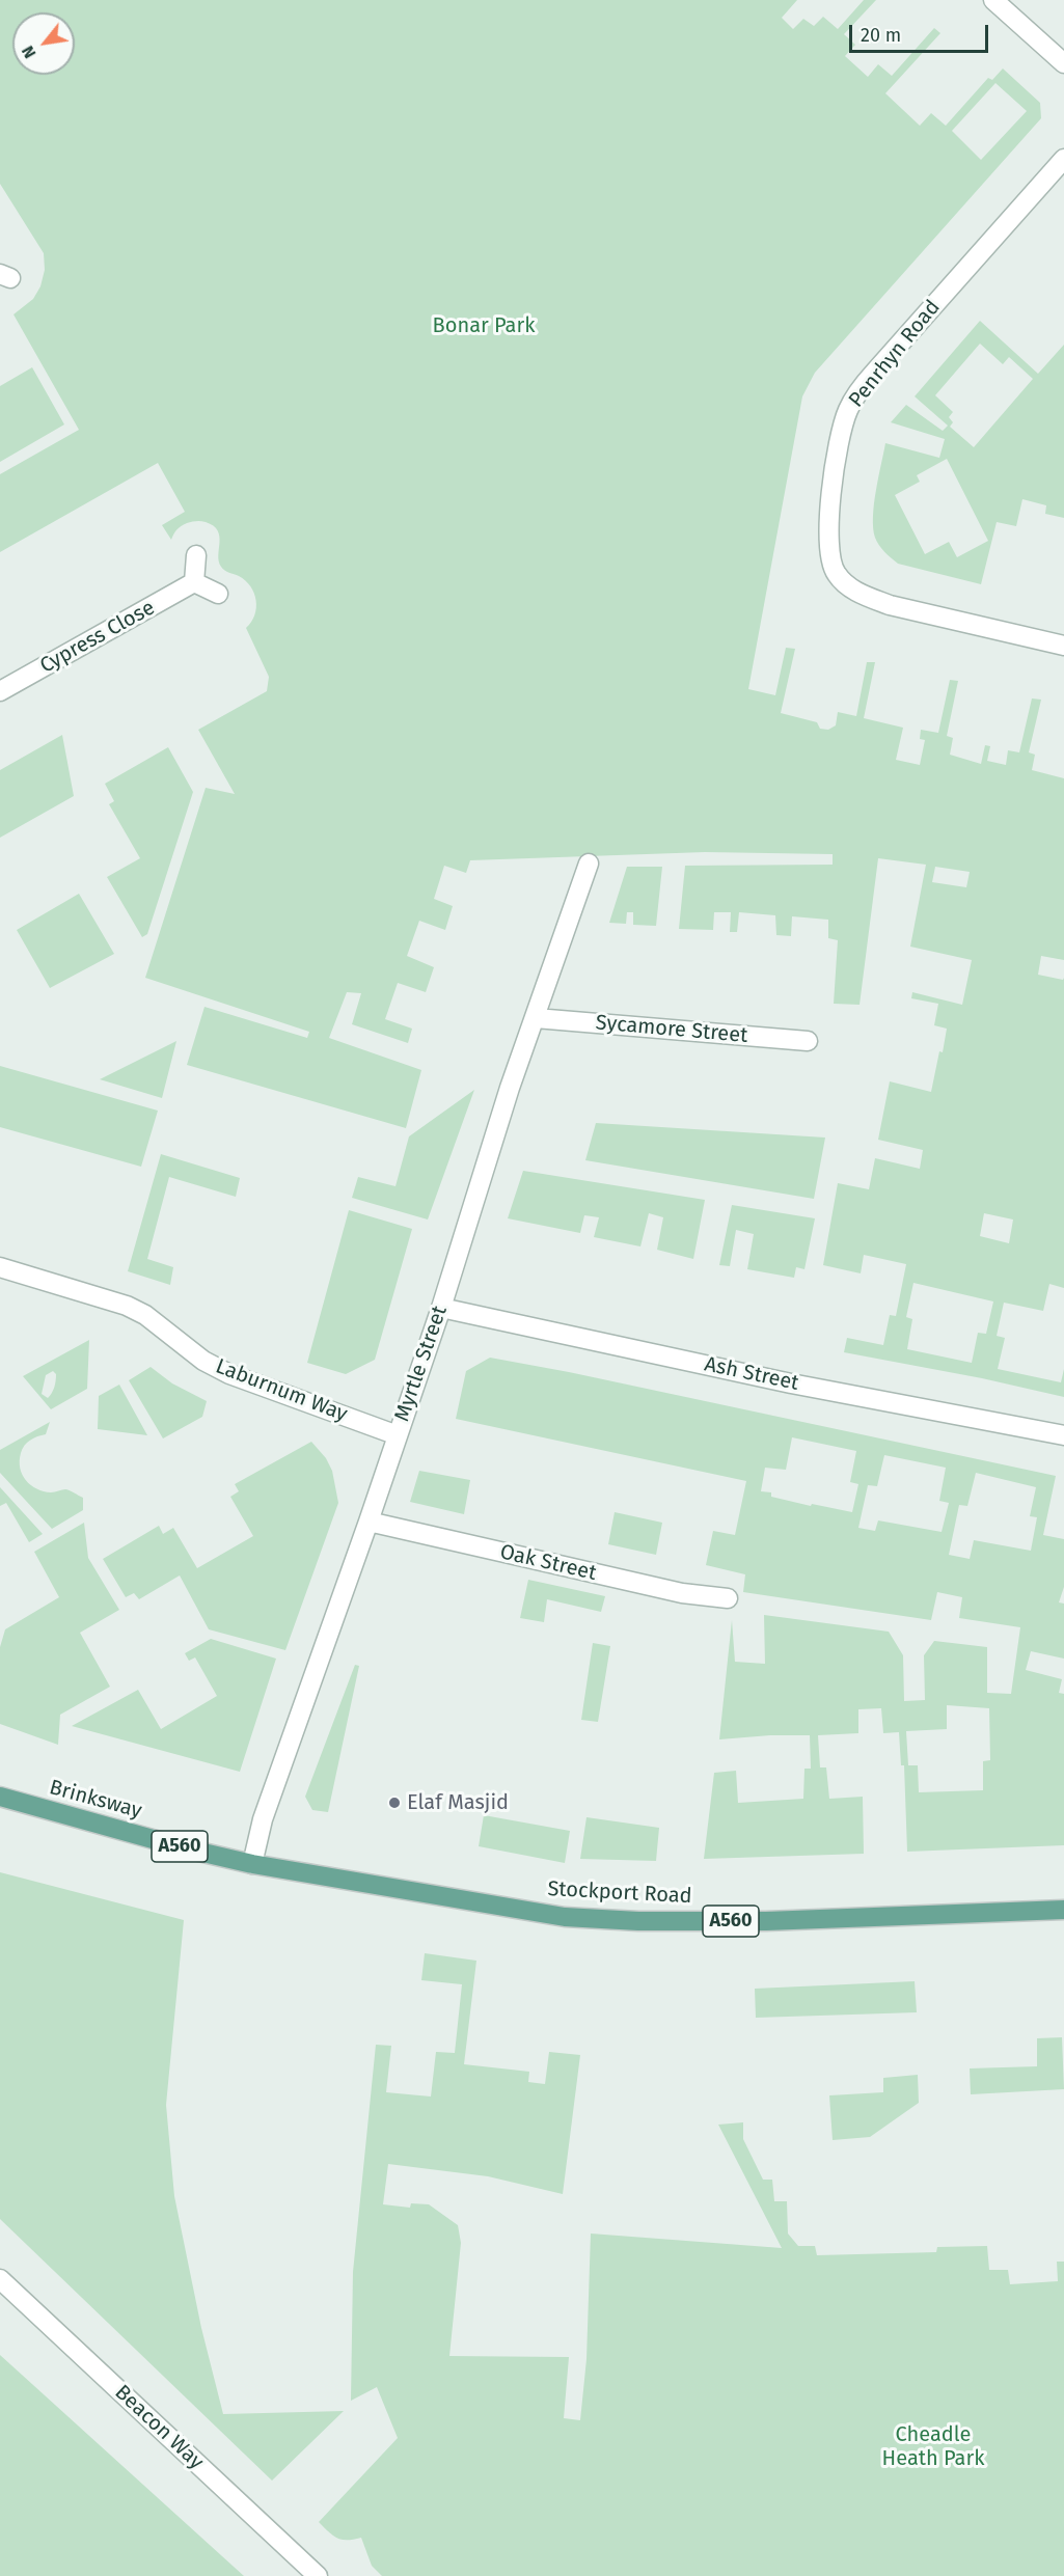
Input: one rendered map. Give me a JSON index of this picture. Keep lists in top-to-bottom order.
{
  "streets": {
    "main road": ["Brinksway", "A560", "Stockport Road"],
    "street": [
      "Penrhyn Road",
      "Cypress Close",
      "Sycamore Street",
      "Myrtle Street",
      "Ash Street",
      "Laburnum Way",
      "Oak Street",
      "Beacon Way"
    ]
  },
  "crossings": [
    ["Sycamore Street", "Myrtle Street"],
    ["Myrtle Street", "Ash Street"],
    ["Myrtle Street", "Laburnum Way"],
    ["Myrtle Street", "Oak Street"],
    ["Myrtle Street", "Brinksway"],
    ["Myrtle Street", "Stockport Road"],
    ["Brinksway", "Stockport Road"]
  ],
  "parks": ["Bonar Park", "Cheadle Heath Park"],
  "places": ["Elaf Masjid"],
  "scale_bar": "20 m",
  "north": "bottom left"
}
